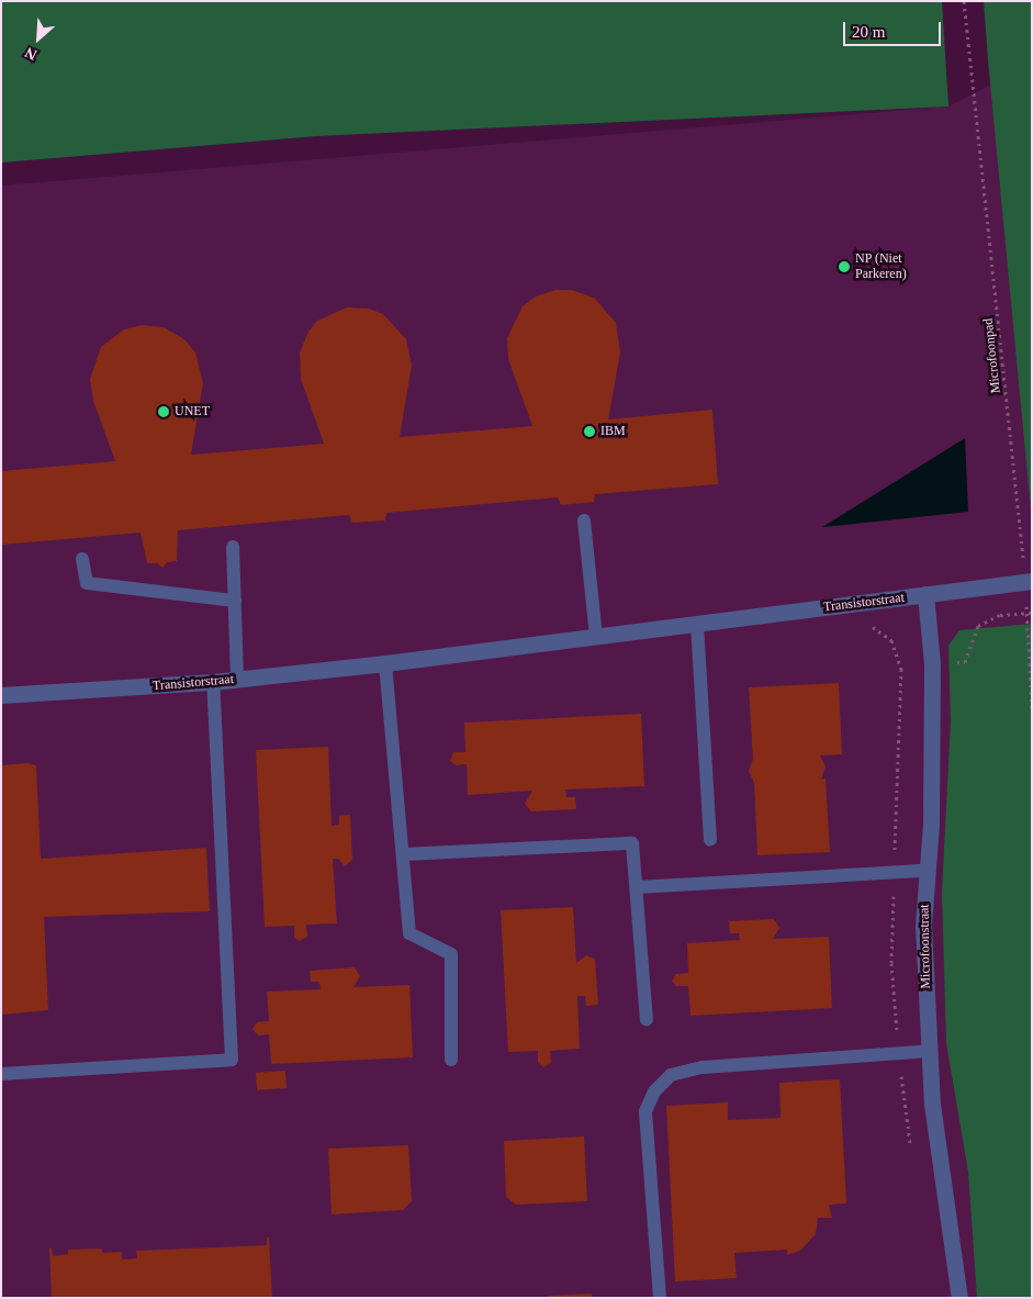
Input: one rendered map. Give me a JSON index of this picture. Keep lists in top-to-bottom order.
{
  "streets": {
    "street": ["Transistorstraat", "Microfoonstraat"],
    "path": ["Microfoonpad"]
  },
  "crossings": [
    ["Microfoonpad", "Transistorstraat"],
    ["Transistorstraat", "Microfoonstraat"]
  ],
  "places": ["NP (Niet Parkeren)", "UNET", "IBM"],
  "scale_bar": "20 m",
  "north": "bottom left"
}
